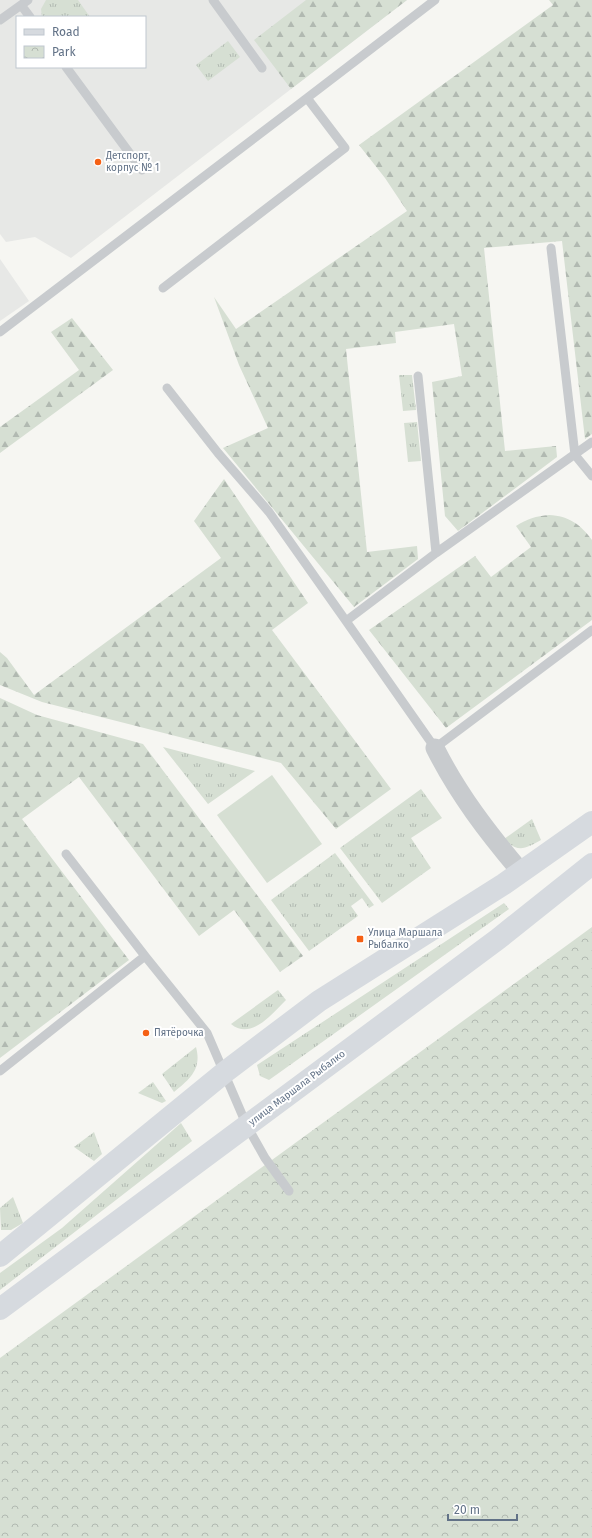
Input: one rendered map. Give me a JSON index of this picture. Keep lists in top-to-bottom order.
{
  "streets": {
    "main road": ["улица Маршала Рыбалко"]
  },
  "places": {
    "other": ["Детспорт, корпус № 1", "Пятёрочка"],
    "transit": ["Улица Маршала Рыбалко"]
  },
  "legend": ["Road", "Park"],
  "scale_bar": "20 m"
}
